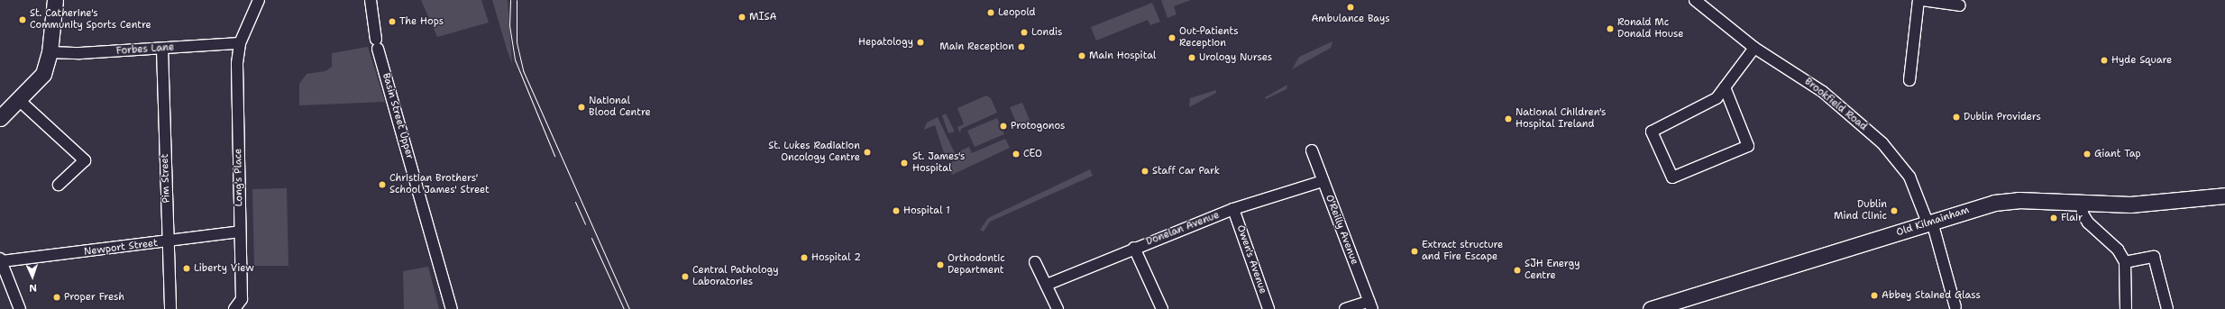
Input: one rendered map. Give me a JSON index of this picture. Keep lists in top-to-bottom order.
{
  "streets": {
    "main road": ["Old Kilmainham"],
    "street": [
      "Forbes Lane",
      "Brookfield Road",
      "Basin Street Upper",
      "Long's Place",
      "Pim Street",
      "Donelan Avenue",
      "O'Reilly Avenue",
      "Newport Street",
      "Owen's Avenue"
    ]
  },
  "crossings": [
    ["Forbes Lane", "Long's Place"],
    ["Forbes Lane", "Pim Street"],
    ["Brookfield Road", "Old Kilmainham"],
    ["Long's Place", "Newport Street"],
    ["Pim Street", "Newport Street"],
    ["Donelan Avenue", "O'Reilly Avenue"],
    ["Donelan Avenue", "Owen's Avenue"]
  ],
  "places": [
    "Ambulance Bays",
    "Leopold",
    "MISA",
    "St. Catherine's Community Sports Centre",
    "The Hops",
    "Ronald Mc Donald House",
    "Londis",
    "Out-Patients Reception",
    "Hepatology",
    "Main Reception",
    "Main Hospital",
    "Urology Nurses",
    "Hyde Square",
    "National Blood Centre",
    "Dublin Providers",
    "National Children's Hospital Ireland",
    "Protogonos",
    "St. Lukes Radiation Oncology Centre",
    "CEO",
    "Giant Tap",
    "St. James's Hospital",
    "Staff Car Park",
    "Christian Brothers' School James' Street",
    "Hospital 1",
    "Dublin Mind Clinic",
    "Flair",
    "Extract structure and Fire Escape",
    "Hospital 2",
    "Orthodontic Department",
    "Liberty View",
    "SJH Energy Centre",
    "Central Pathology Laboratories",
    "Abbey Stained Glass",
    "Proper Fresh"
  ],
  "north": "bottom"
}
